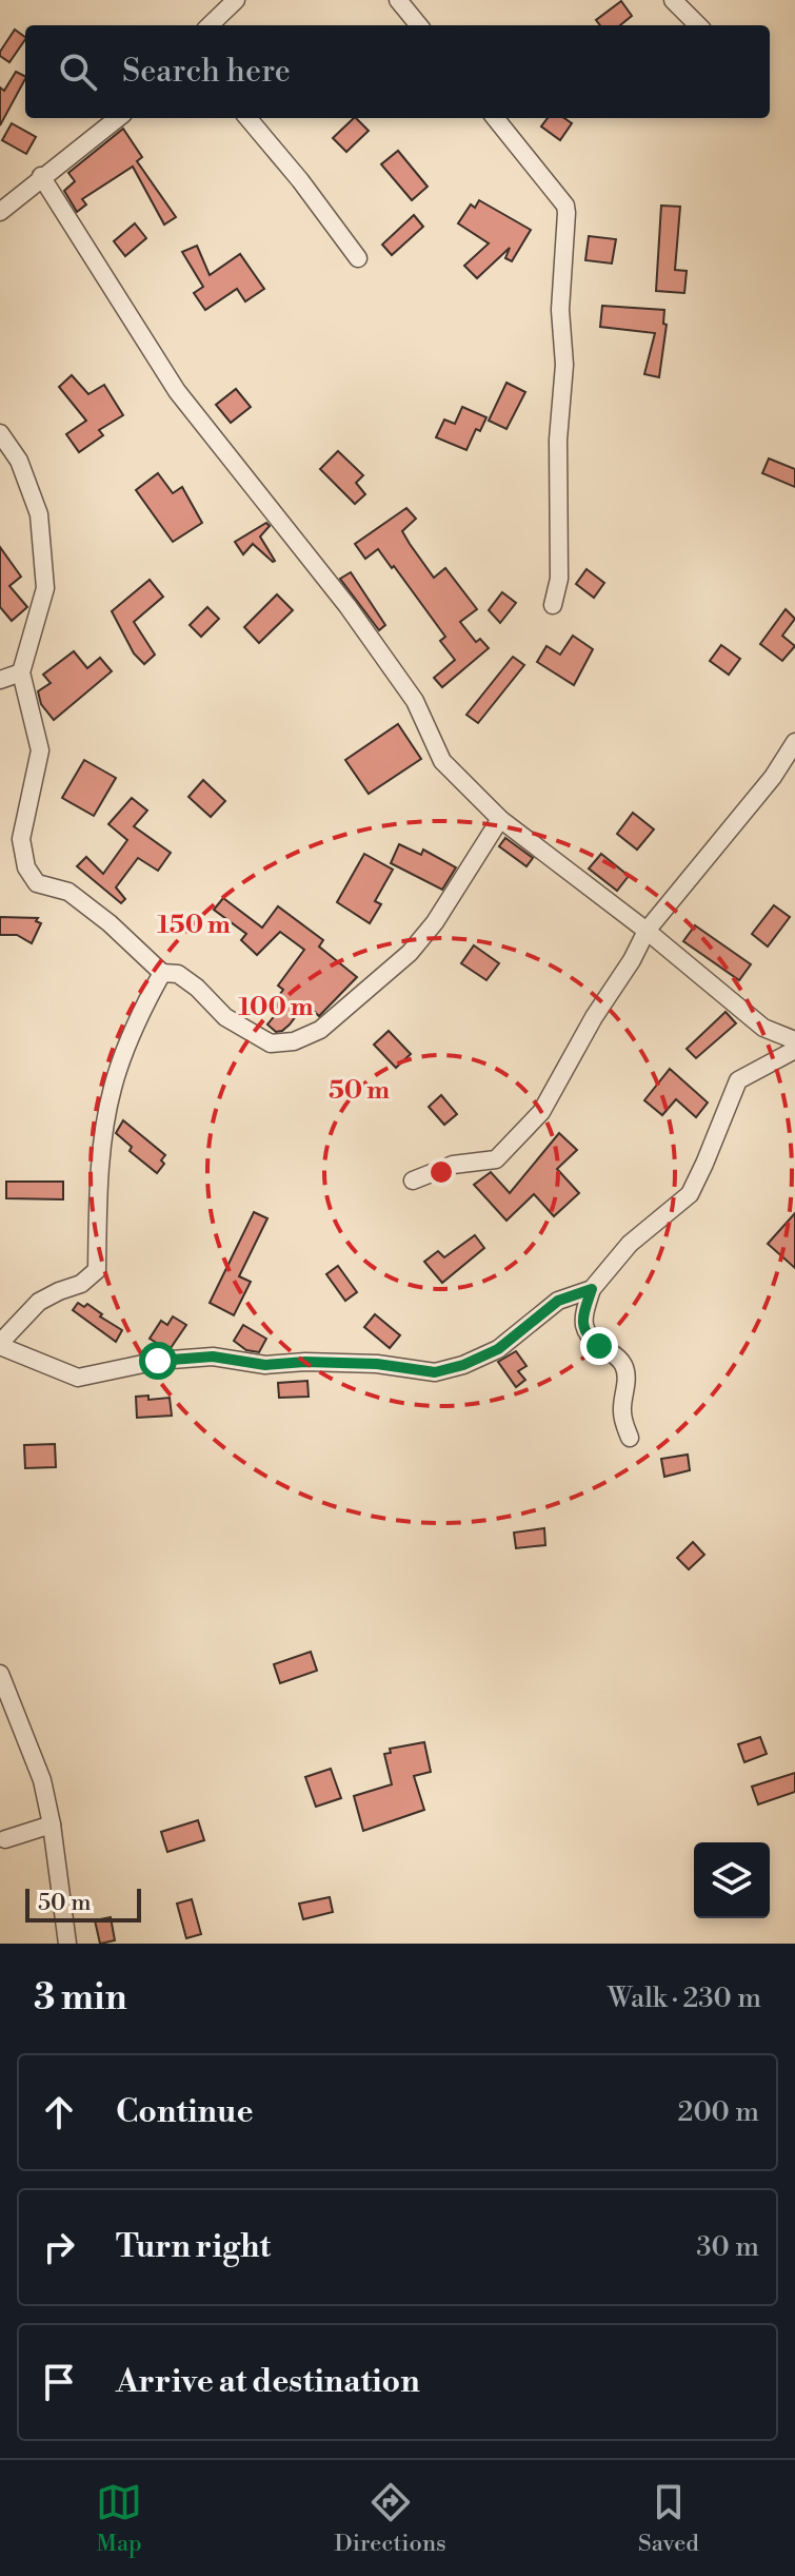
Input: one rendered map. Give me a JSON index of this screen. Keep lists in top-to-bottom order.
{
  "scale_bar": "50 m",
  "page": {
    "search": "Search here",
    "scale": "50 m",
    "heading": ["3 min", "Walk · 230 m"],
    "list": [
      ["Continue", "200 m"],
      ["Turn right", "30 m"],
      "Arrive at destination"
    ],
    "nav": ["Map", "Directions", "Saved"]
  },
  "rings": ["150 m", "100 m", "50 m"]
}
